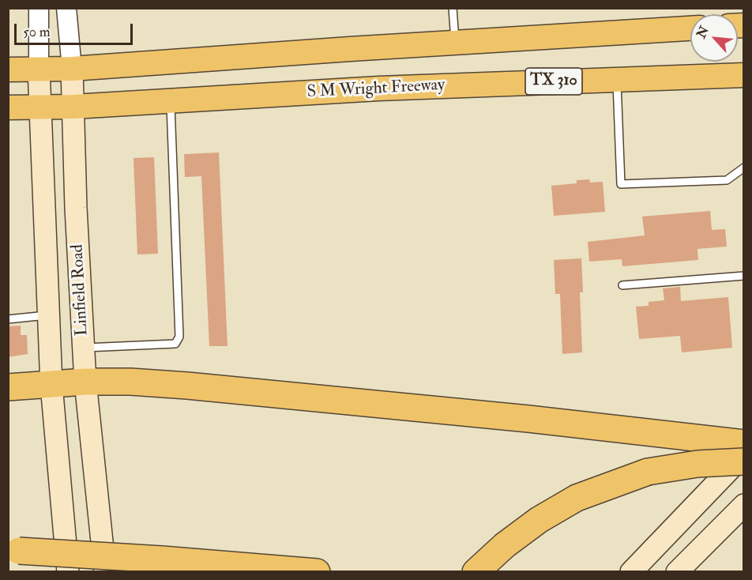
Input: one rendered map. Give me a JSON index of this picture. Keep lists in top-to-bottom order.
{
  "streets": {
    "main road": ["TX 310", "S M Wright Freeway", "Linfield Road"]
  },
  "crossings": [
    ["S M Wright Freeway", "Linfield Road"]
  ],
  "scale_bar": "50 m",
  "north": "top left"
}
